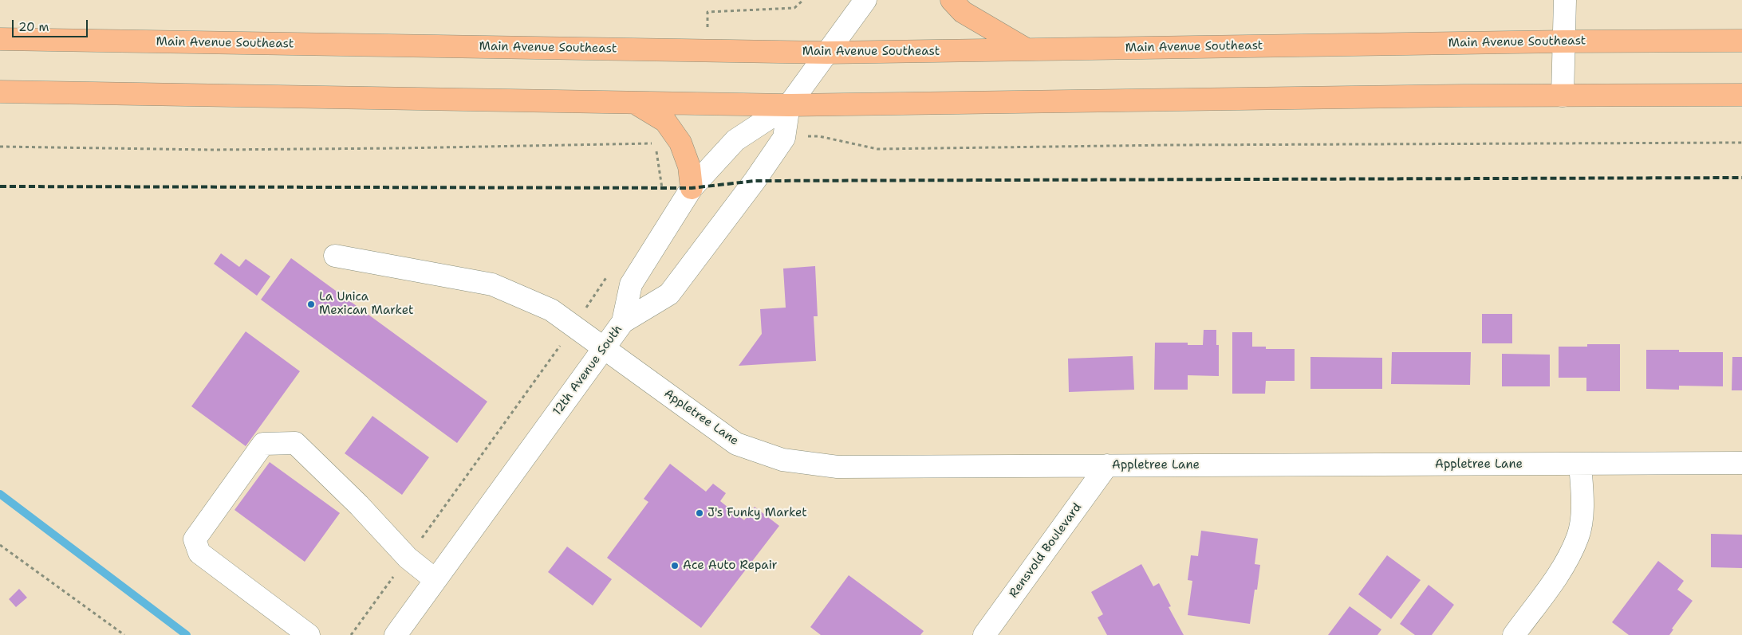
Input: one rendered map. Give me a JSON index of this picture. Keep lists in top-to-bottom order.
{
  "streets": {
    "main road": ["Main Avenue Southeast"],
    "street": ["12th Avenue South", "Appletree Lane", "Rensvold Boulevard"]
  },
  "crossings": [
    ["Main Avenue Southeast", "12th Avenue South"],
    ["12th Avenue South", "Appletree Lane"],
    ["Appletree Lane", "Rensvold Boulevard"]
  ],
  "places": ["La Unica Mexican Market", "J's Funky Market", "Ace Auto Repair"],
  "scale_bar": "20 m"
}
